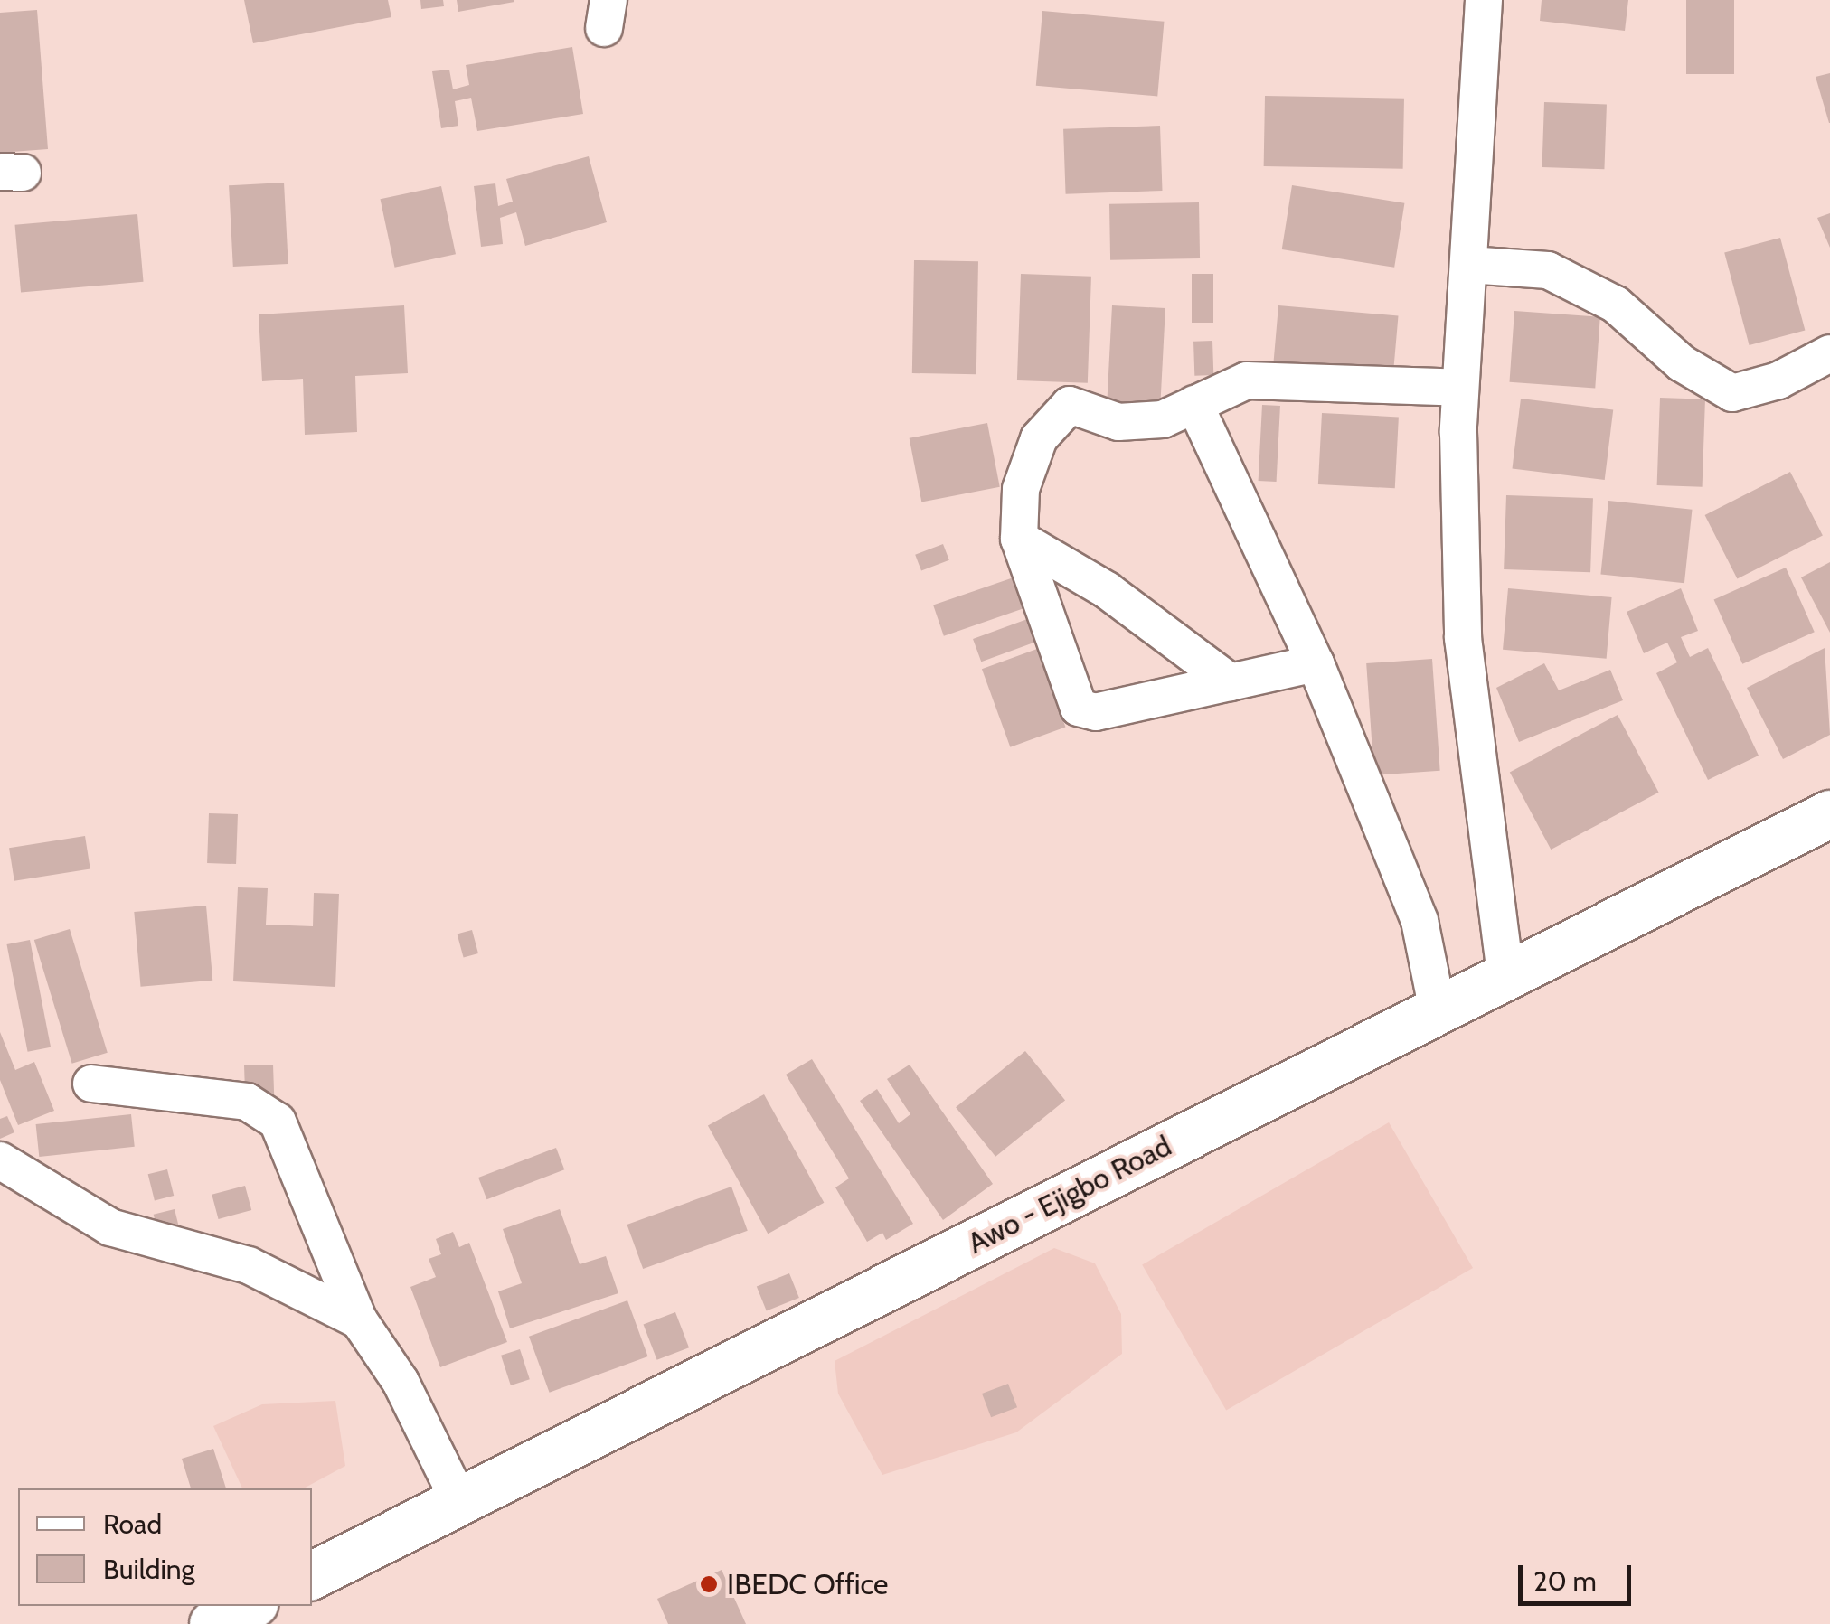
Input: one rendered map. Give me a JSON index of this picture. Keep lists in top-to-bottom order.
{
  "streets": {
    "main road": ["Awo - Ejigbo Road"]
  },
  "places": ["IBEDC Office"],
  "legend": ["Road", "Building"],
  "scale_bar": "20 m"
}
